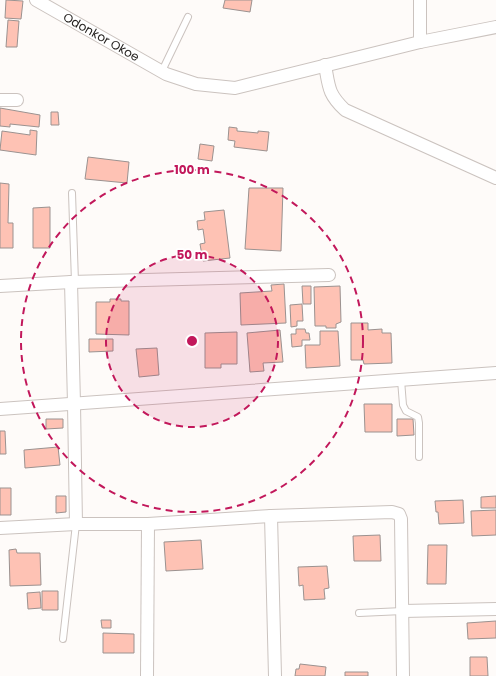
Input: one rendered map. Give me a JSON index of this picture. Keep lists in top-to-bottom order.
{
  "streets": {
    "street": ["Odonkor Okoe"]
  },
  "rings": ["100 m", "50 m"]
}
